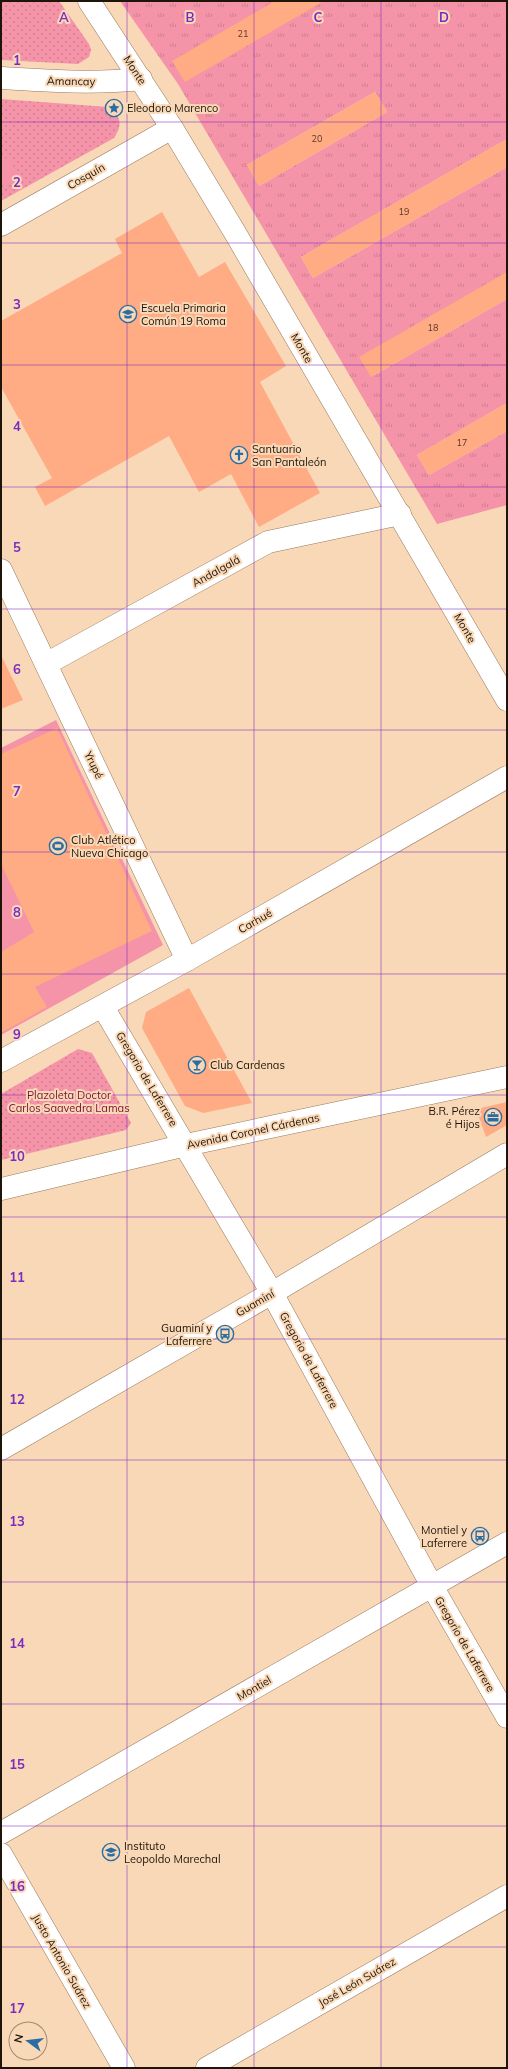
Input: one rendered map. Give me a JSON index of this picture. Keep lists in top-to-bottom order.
{
  "streets": {
    "street": [
      "Monte",
      "Amancay",
      "Cosquín",
      "Andalgalá",
      "Yrupé",
      "Carhué",
      "Gregorio de Laferrere",
      "Avenida Coronel Cárdenas",
      "Guaminí",
      "Montiel",
      "Justo Antonio Suárez",
      "José León Suárez"
    ]
  },
  "crossings": [
    ["Monte", "Amancay"],
    ["Monte", "Cosquín"],
    ["Monte", "Andalgalá"],
    ["Andalgalá", "Yrupé"],
    ["Yrupé", "Carhué"],
    ["Carhué", "Gregorio de Laferrere"],
    ["Gregorio de Laferrere", "Avenida Coronel Cárdenas"],
    ["Gregorio de Laferrere", "Guaminí"],
    ["Gregorio de Laferrere", "Montiel"]
  ],
  "parks": ["Plazoleta Doctor Carlos Saavedra Lamas"],
  "places": {
    "place": ["Eleodoro Marenco"],
    "school or university": ["Escuela Primaria Común 19 Roma", "Instituto Leopoldo Marechal"],
    "church": ["Santuario San Pantaleón"],
    "sports": ["Club Atlético Nueva Chicago"],
    "bar": ["Club Cardenas"],
    "office": ["B.R. Pérez é Hijos"],
    "bus stop": ["Guaminí y Laferrere", "Montiel y Laferrere"]
  },
  "house_numbers": [
    "21",
    "20",
    "19",
    "18",
    "17"
  ],
  "north": "left",
  "grid": {
    "columns": [
      "A",
      "B",
      "C",
      "D"
    ],
    "rows": [
      "1",
      "2",
      "3",
      "4",
      "5",
      "6",
      "7",
      "8",
      "9",
      "10",
      "11",
      "12",
      "13",
      "14",
      "15",
      "16",
      "17"
    ]
  }
}
